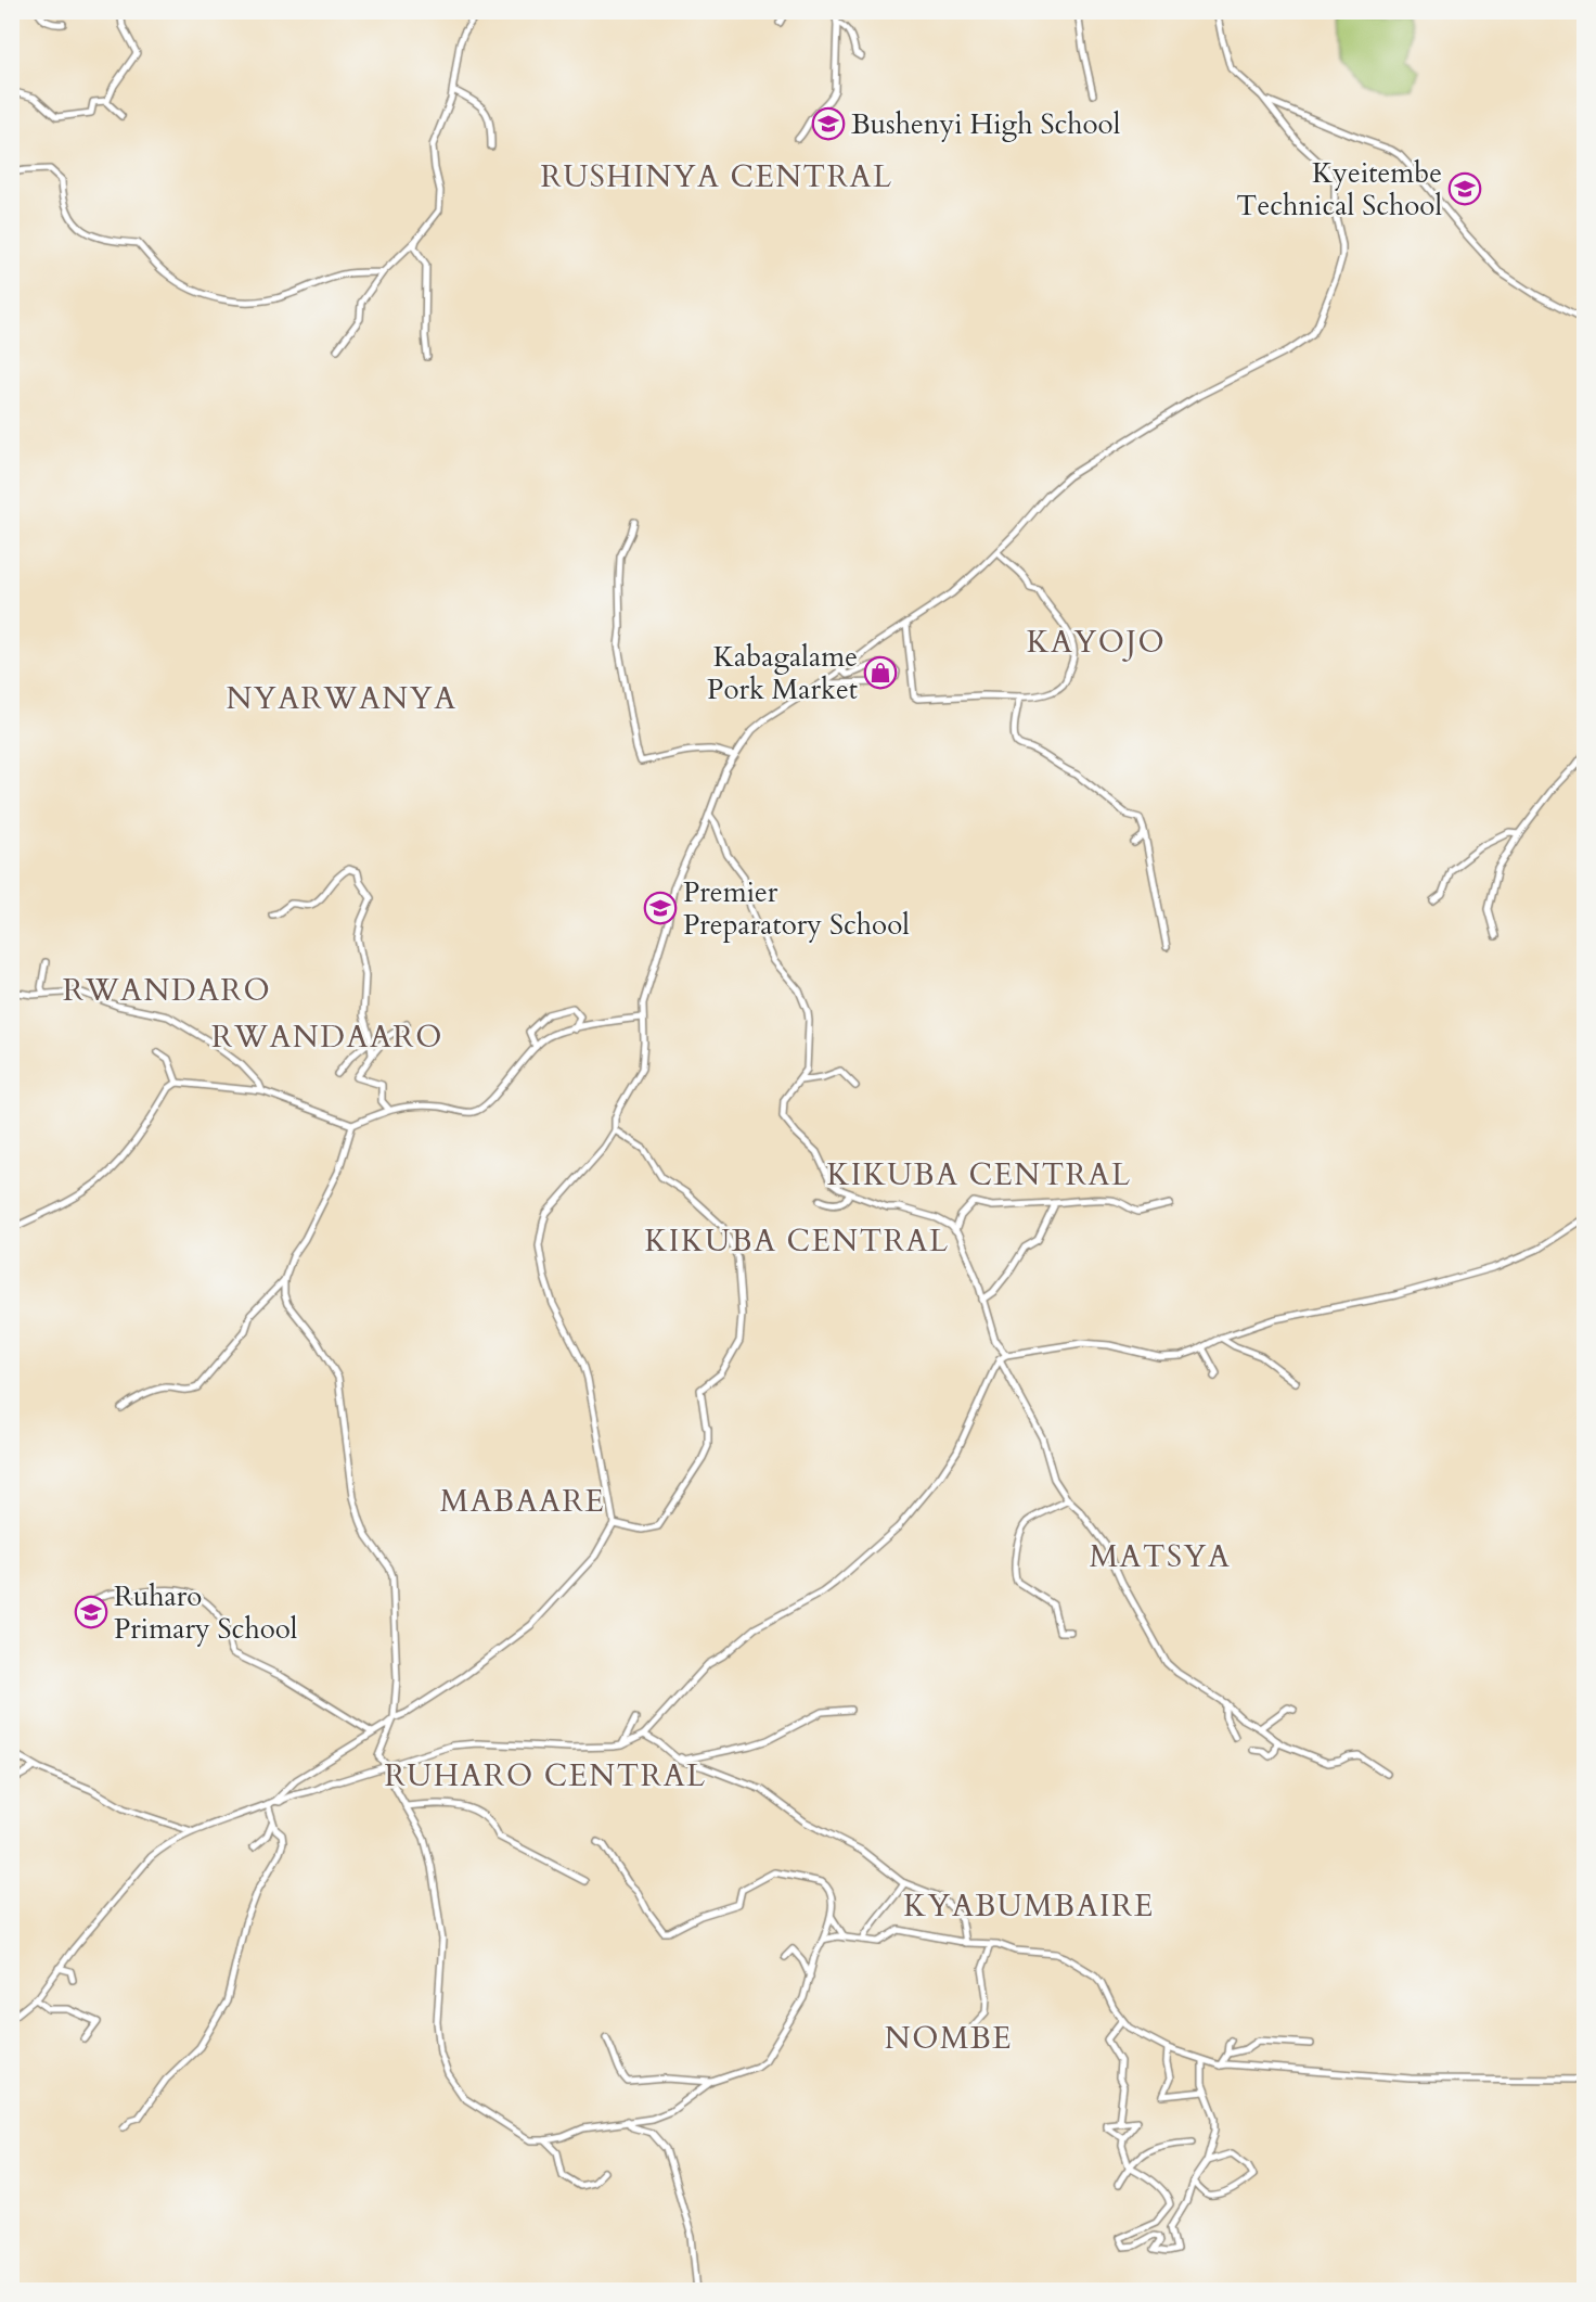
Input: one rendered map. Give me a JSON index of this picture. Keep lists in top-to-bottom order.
{
  "districts": [
    "RUSHINYA CENTRAL",
    "KAYOJO",
    "NYARWANYA",
    "RWANDARO",
    "RWANDAARO",
    "KIKUBA CENTRAL",
    "KIKUBA CENTRAL",
    "MABAARE",
    "MATSYA",
    "RUHARO CENTRAL",
    "KYABUMBAIRE",
    "NOMBE"
  ],
  "places": {
    "school or university": [
      "Bushenyi High School",
      "Kyeitembe Technical School",
      "Premier Preparatory School",
      "Ruharo Primary School"
    ],
    "shop": ["Kabagalame Pork Market"]
  }
}
